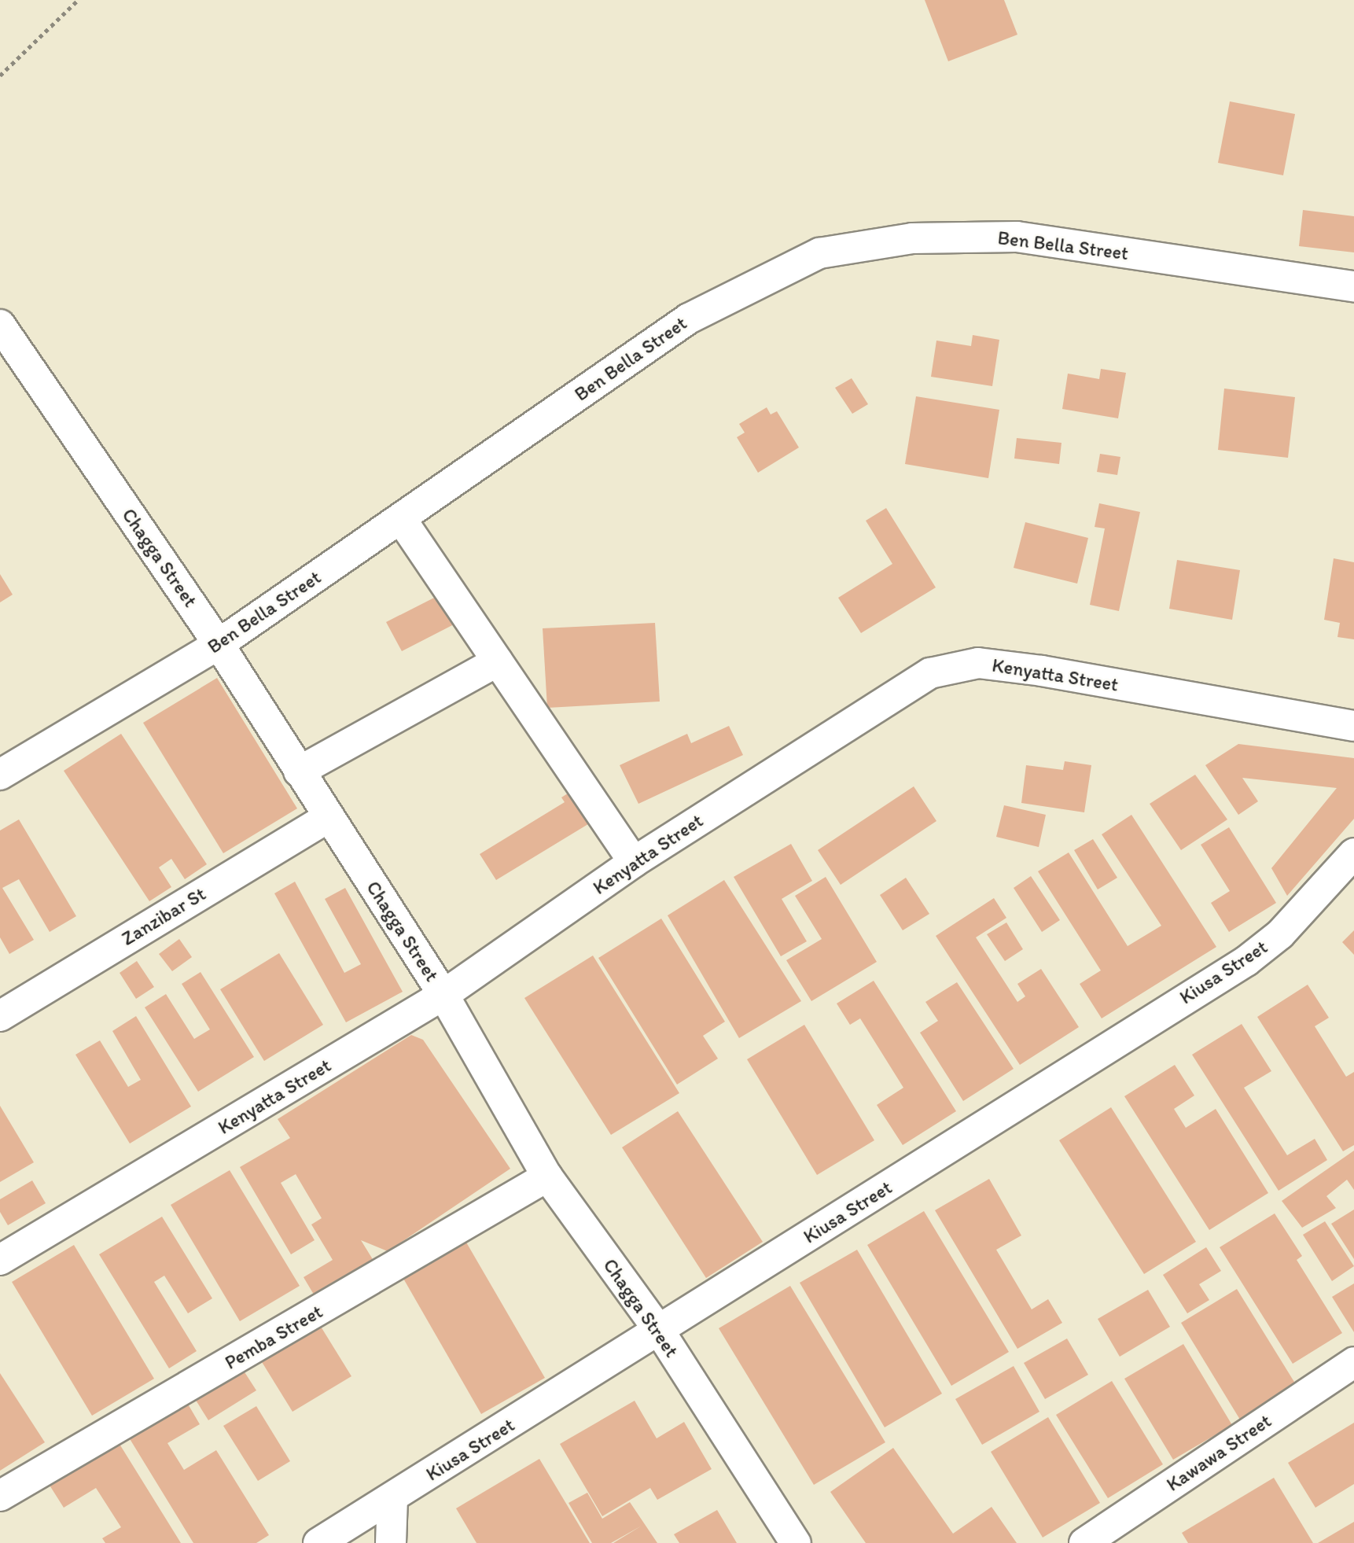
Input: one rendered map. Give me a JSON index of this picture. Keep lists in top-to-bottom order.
{
  "streets": {
    "street": [
      "Ben Bella Street",
      "Chagga Street",
      "Kenyatta Street",
      "Zanzibar St",
      "Kiusa Street",
      "Pemba Street",
      "Kawawa Street"
    ]
  },
  "crossings": [
    ["Ben Bella Street", "Chagga Street"],
    ["Chagga Street", "Kenyatta Street"],
    ["Chagga Street", "Zanzibar St"],
    ["Chagga Street", "Kiusa Street"],
    ["Chagga Street", "Pemba Street"]
  ]
}
